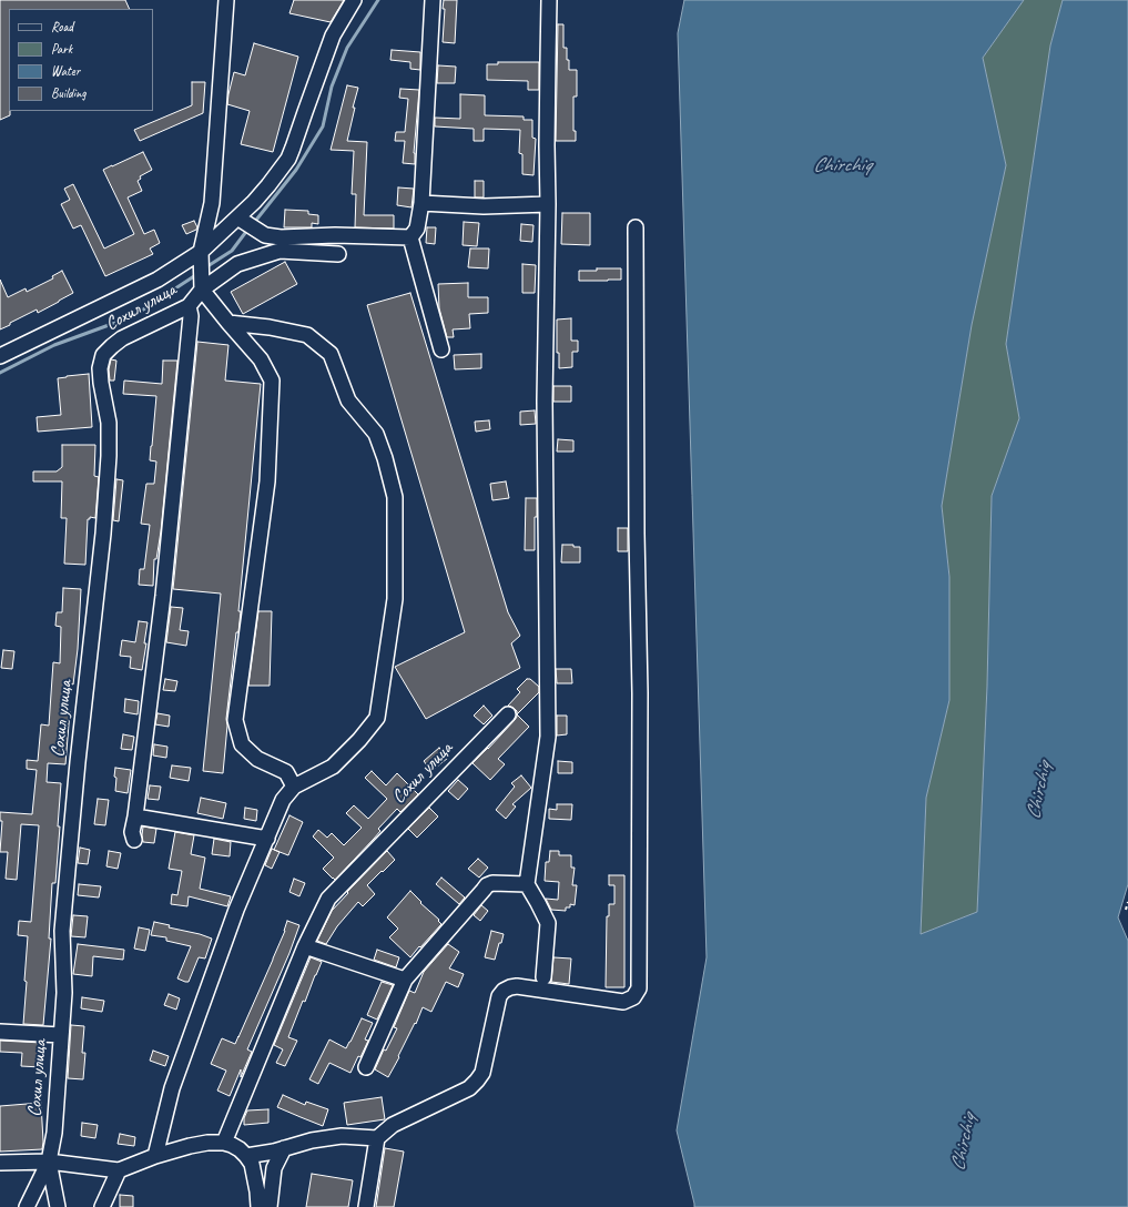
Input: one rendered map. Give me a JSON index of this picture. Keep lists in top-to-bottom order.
{
  "streets": {
    "street": ["Сохил улица"]
  },
  "water": ["Chirchiq"],
  "legend": [
    "Road",
    "Park",
    "Water",
    "Building"
  ]
}
